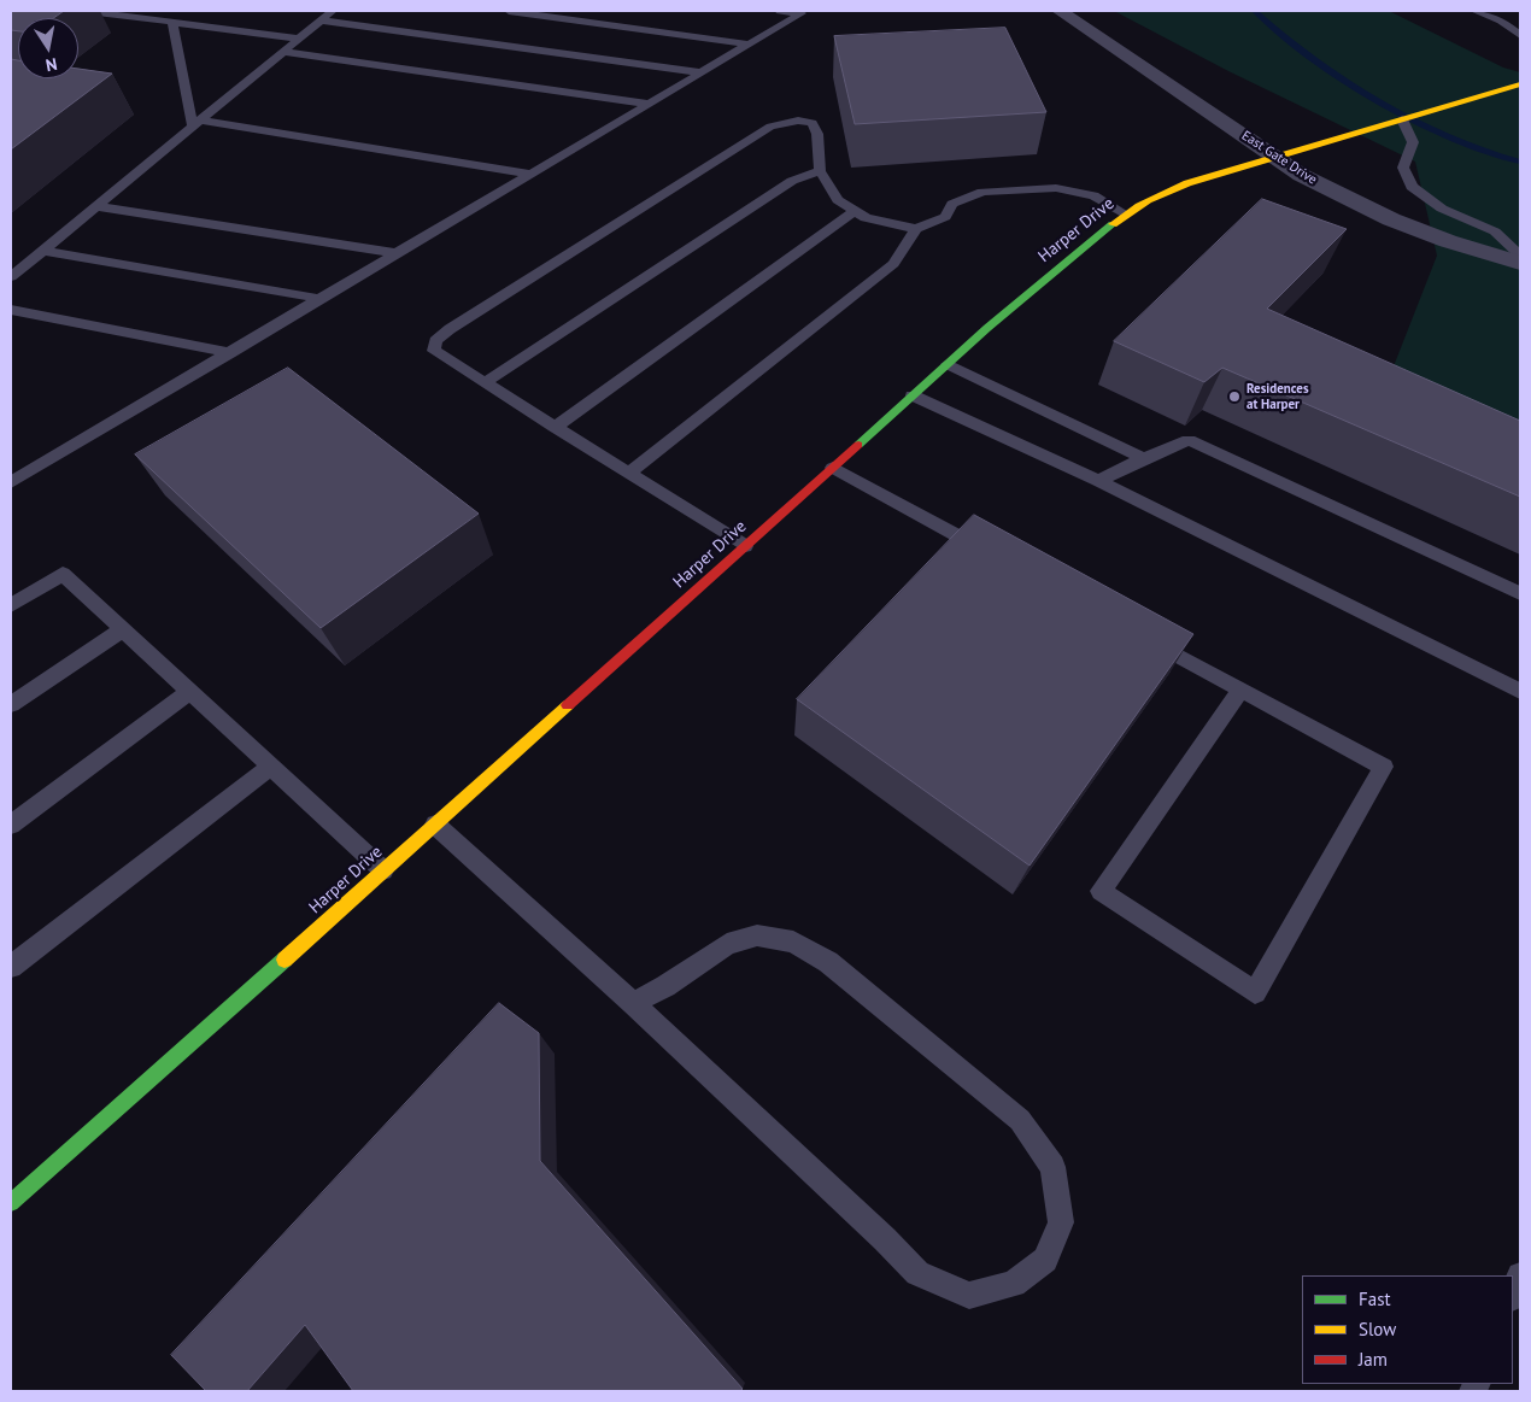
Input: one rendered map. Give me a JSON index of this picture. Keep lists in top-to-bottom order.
{
  "streets": {
    "street": ["East Gate Drive", "Harper Drive"]
  },
  "crossings": [
    ["East Gate Drive", "Harper Drive"]
  ],
  "places": ["Residences at Harper"],
  "legend": ["Fast", "Slow", "Jam"],
  "north": "bottom"
}
